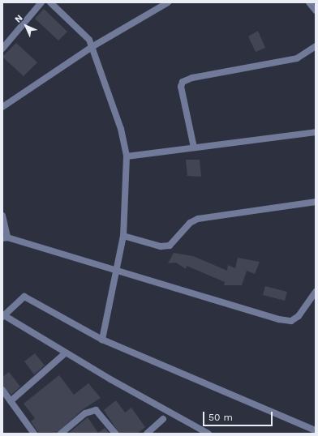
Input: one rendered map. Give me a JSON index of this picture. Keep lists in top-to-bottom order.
{
  "scale_bar": "50 m",
  "north": "top left"
}
